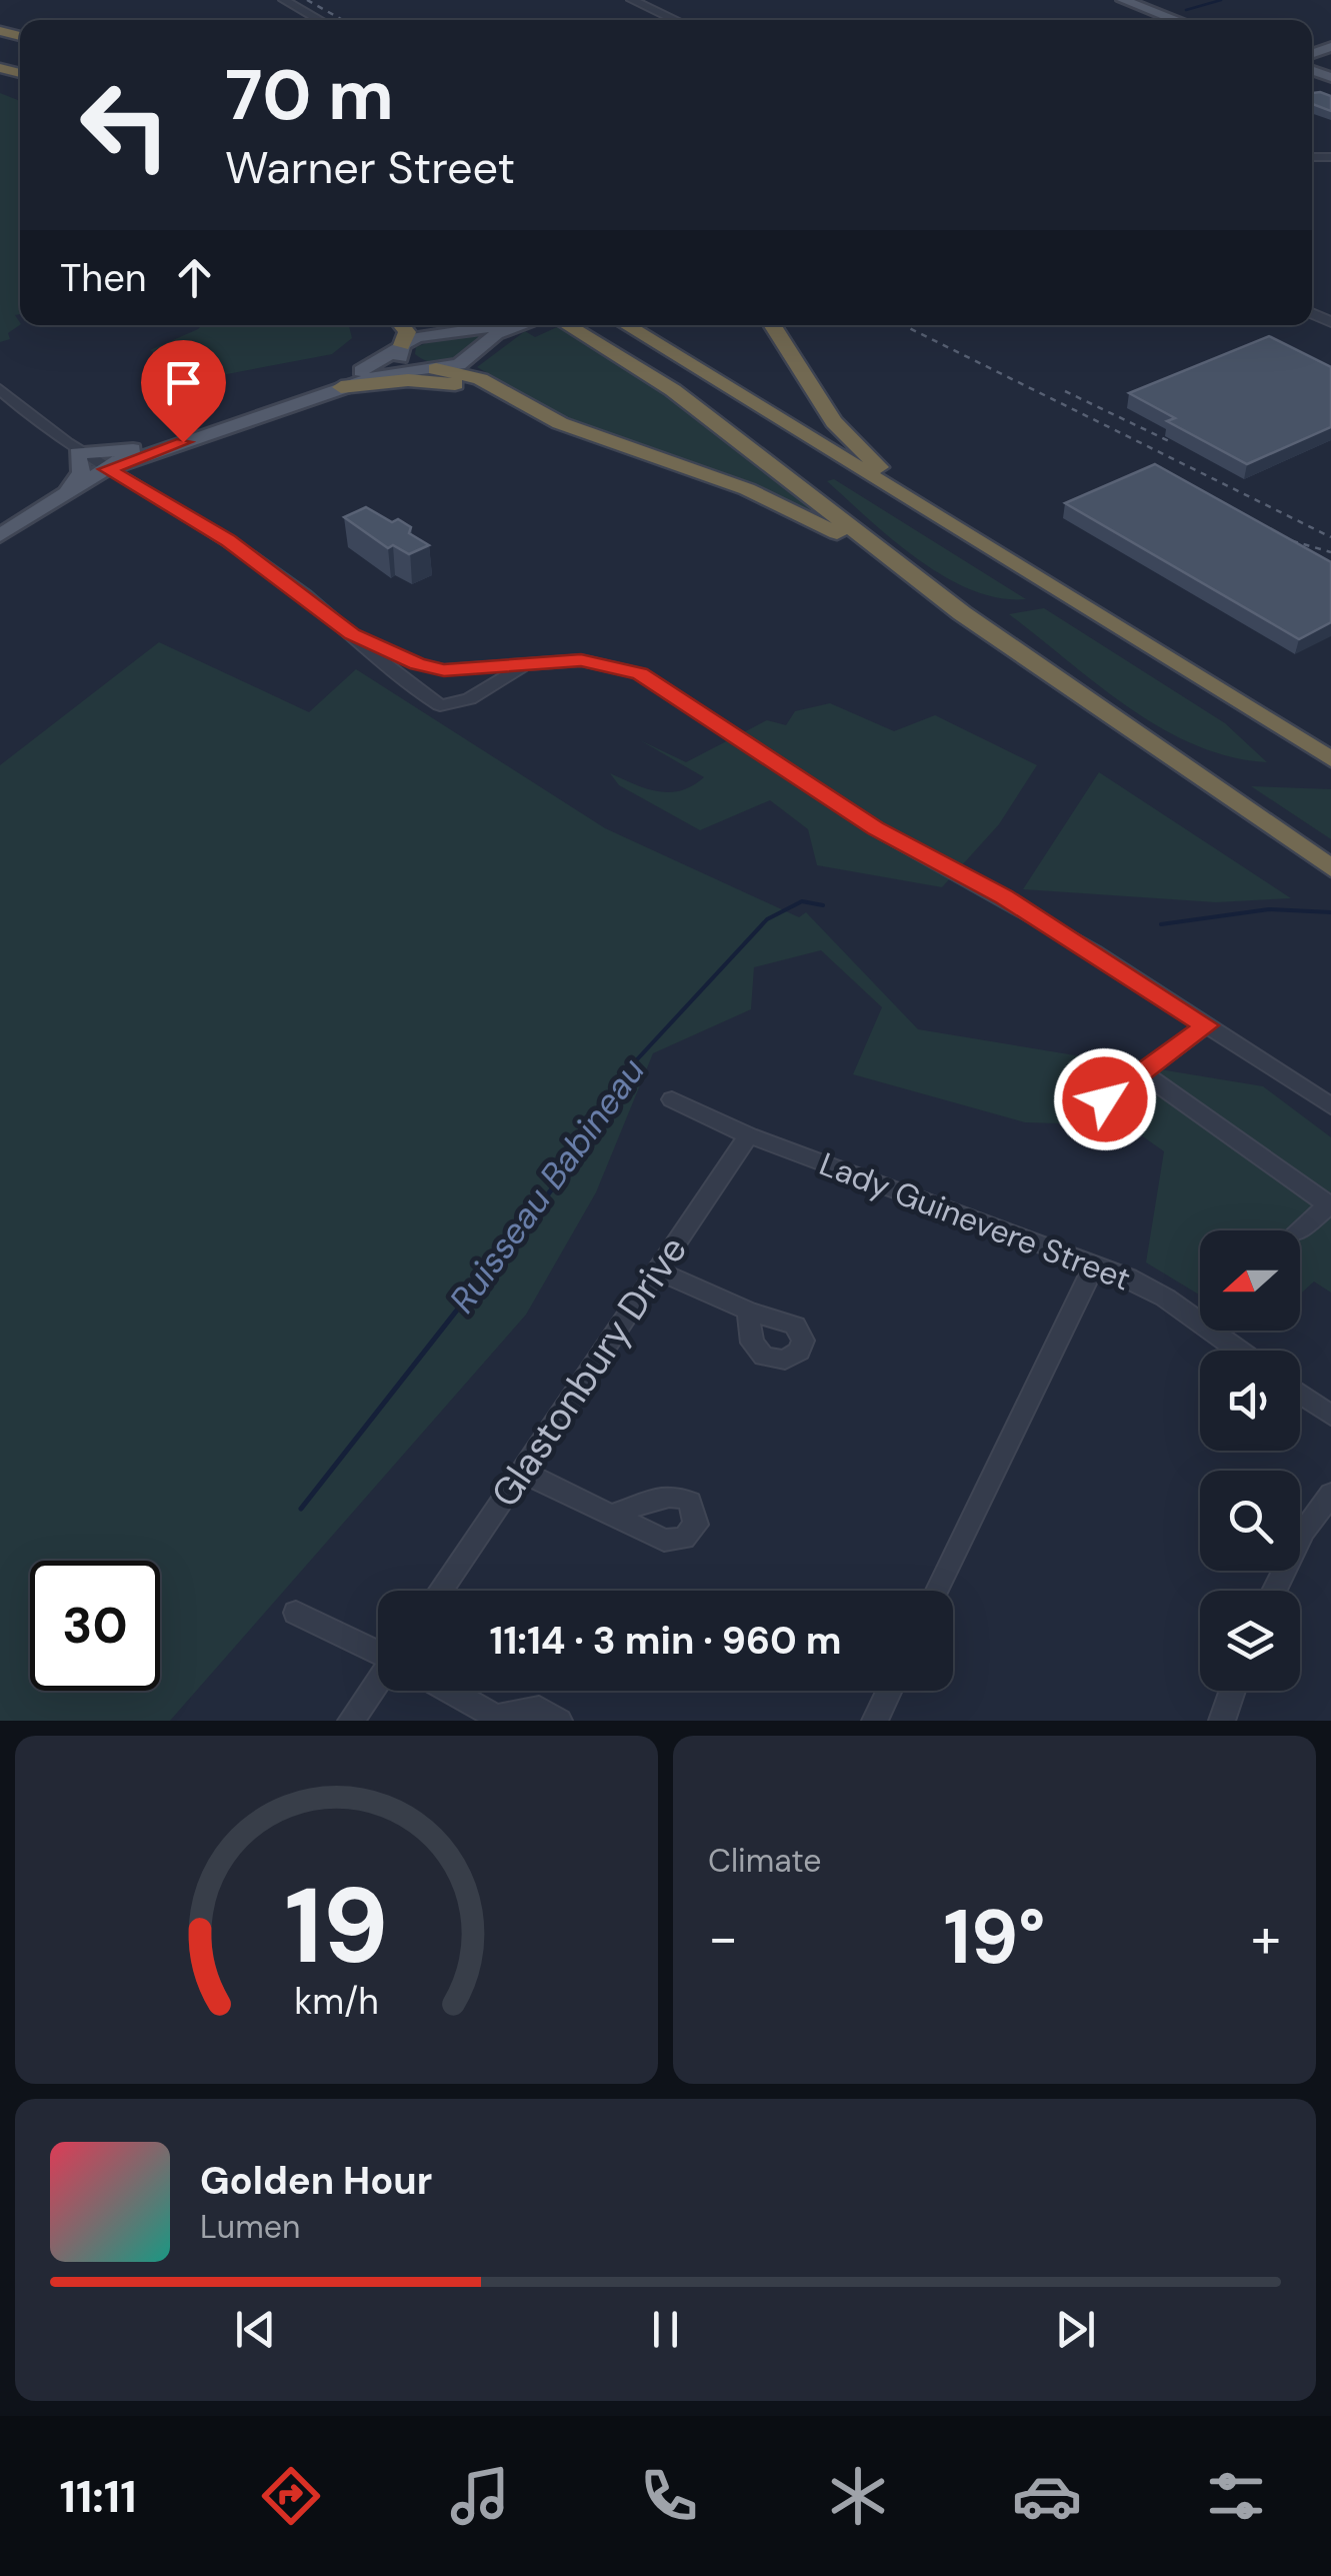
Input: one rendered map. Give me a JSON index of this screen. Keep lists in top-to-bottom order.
{
  "streets": {
    "street": ["Lady Guinevere Street", "Glastonbury Drive"]
  },
  "crossings": [
    ["Lady Guinevere Street", "Glastonbury Drive"]
  ],
  "water": ["Ruisseau Babineau"],
  "north": "left",
  "page": {
    "turn": ["70 m", "Warner Street"],
    "then": "Then",
    "limit": "30",
    "trip": "11:14 · 3 min · 960 m",
    "tile": "Climate",
    "heat": ["−", "19°", "+"],
    "song": ["Golden Hour", "Lumen"],
    "tabs": "11:11",
    "gauge": ["19", "km/h"]
  }
}
